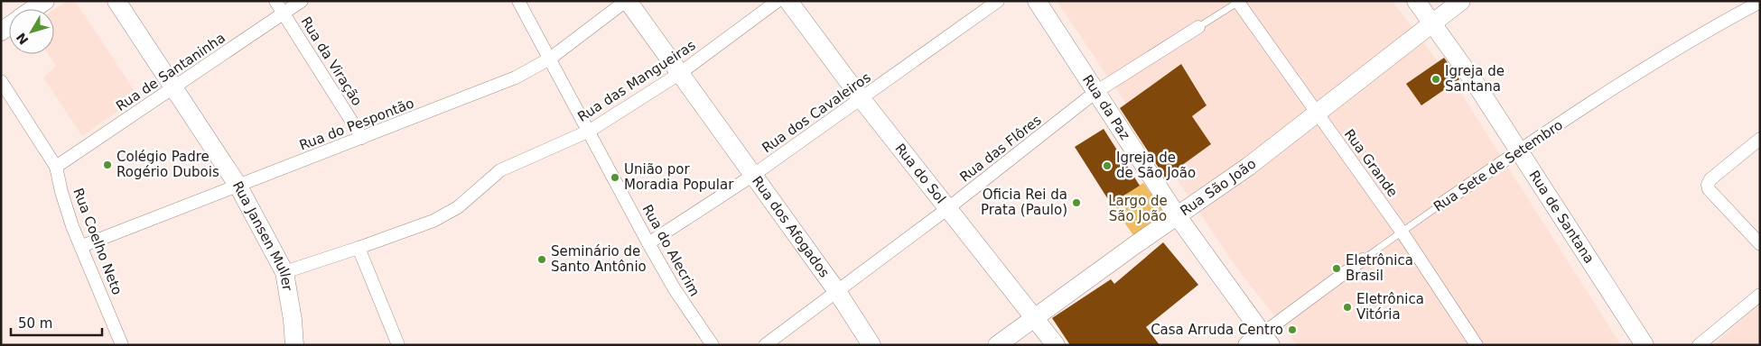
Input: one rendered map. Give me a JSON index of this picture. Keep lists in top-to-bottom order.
{
  "streets": {
    "street": [
      "Rua da Viração",
      "Rua de Santaninha",
      "Rua das Mangueiras",
      "Rua da Paz",
      "Rua dos Cavaleiros",
      "Rua do Pespontão",
      "Rua das Flôres",
      "Rua Grande",
      "Rua Sete de Setembro",
      "Rua do Sol",
      "Rua São João",
      "Rua de Santana",
      "Rua dos Afogados",
      "Rua Jansen Muller",
      "Rua Coelho Neto",
      "Rua do Alecrim"
    ]
  },
  "crossings": [
    ["Rua da Viração", "Rua de Santaninha"],
    ["Rua da Viração", "Rua do Pespontão"],
    ["Rua de Santaninha", "Rua Jansen Muller"],
    ["Rua de Santaninha", "Rua Coelho Neto"],
    ["Rua das Mangueiras", "Rua dos Afogados"],
    ["Rua das Mangueiras", "Rua Jansen Muller"],
    ["Rua das Mangueiras", "Rua do Alecrim"],
    ["Rua da Paz", "Rua das Flôres"],
    ["Rua da Paz", "Rua Sete de Setembro"],
    ["Rua da Paz", "Rua São João"],
    ["Rua dos Cavaleiros", "Rua do Sol"],
    ["Rua dos Cavaleiros", "Rua dos Afogados"],
    ["Rua dos Cavaleiros", "Rua do Alecrim"],
    ["Rua do Pespontão", "Rua dos Afogados"],
    ["Rua do Pespontão", "Rua Jansen Muller"],
    ["Rua do Pespontão", "Rua Coelho Neto"],
    ["Rua do Pespontão", "Rua do Alecrim"],
    ["Rua das Flôres", "Rua Grande"],
    ["Rua das Flôres", "Rua do Sol"],
    ["Rua das Flôres", "Rua dos Afogados"],
    ["Rua Grande", "Rua Sete de Setembro"],
    ["Rua Grande", "Rua São João"],
    ["Rua Sete de Setembro", "Rua de Santana"],
    ["Rua do Sol", "Rua São João"],
    ["Rua São João", "Rua de Santana"]
  ],
  "parks": ["Largo de São João"],
  "places": [
    "Igreja de Santana",
    "Colégio Padre Rogério Dubois",
    "Igreja de de São João",
    "União por Moradia Popular",
    "Oficia Rei da Prata (Paulo)",
    "Seminário de Santo Antônio",
    "Eletrônica Brasil",
    "Eletrônica Vitória",
    "Casa Arruda Centro"
  ],
  "scale_bar": "50 m",
  "north": "bottom left"
}
